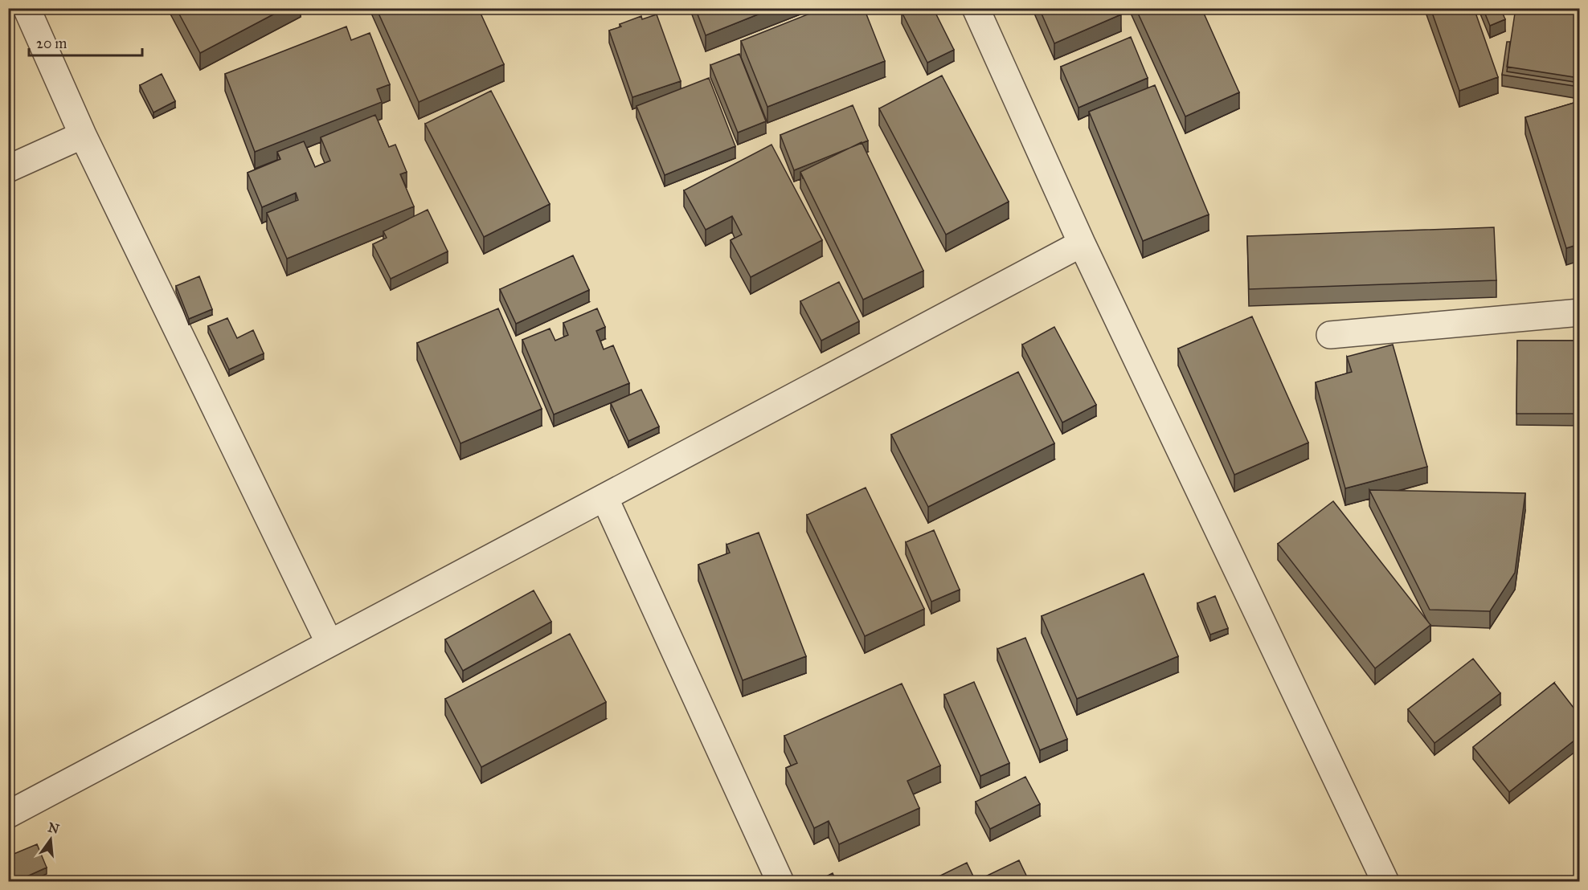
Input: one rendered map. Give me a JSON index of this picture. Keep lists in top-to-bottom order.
{
  "scale_bar": "20 m",
  "north": "top"
}
